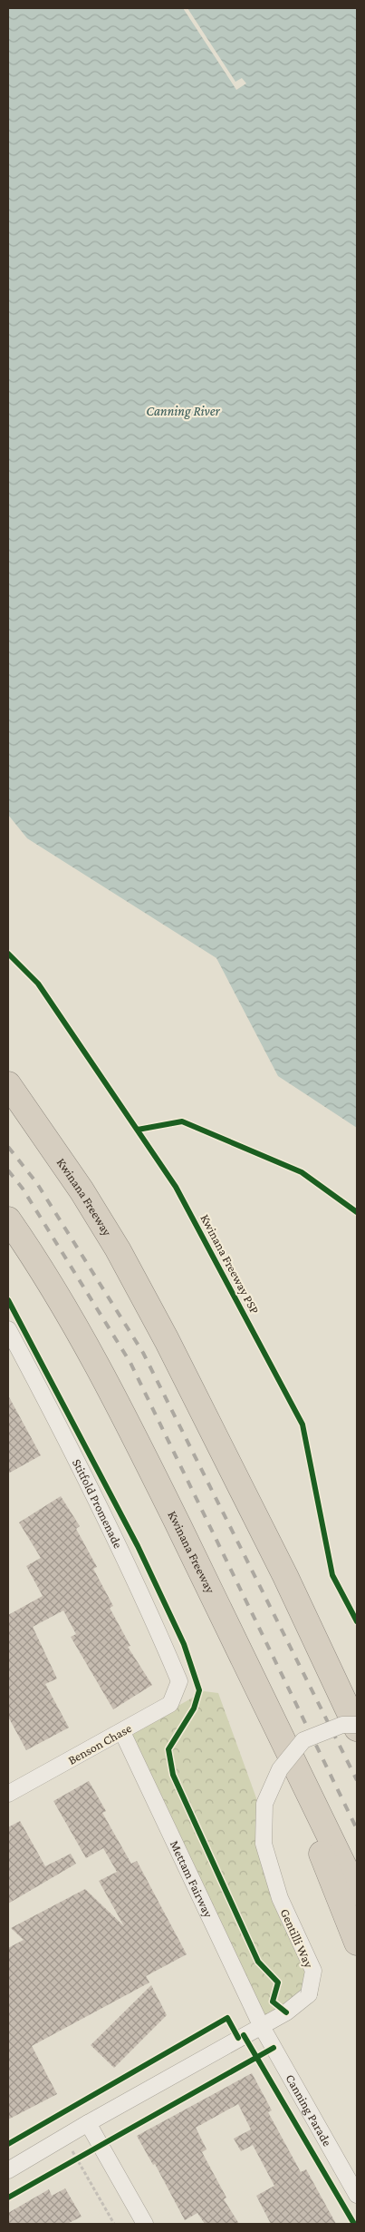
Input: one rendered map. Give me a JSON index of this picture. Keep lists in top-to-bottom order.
{
  "streets": {
    "highway": ["Kwinana Freeway"],
    "street": [
      "Stitfold Promenade",
      "Benson Chase",
      "Mettam Fairway",
      "Gentilli Way",
      "Canning Parade"
    ],
    "cycle path": ["Kwinana Freeway PSP"]
  },
  "crossings": [
    ["Stitfold Promenade", "Benson Chase"],
    ["Benson Chase", "Mettam Fairway"],
    ["Mettam Fairway", "Gentilli Way"],
    ["Mettam Fairway", "Canning Parade"],
    ["Gentilli Way", "Canning Parade"]
  ],
  "water": ["Canning River"]
}
